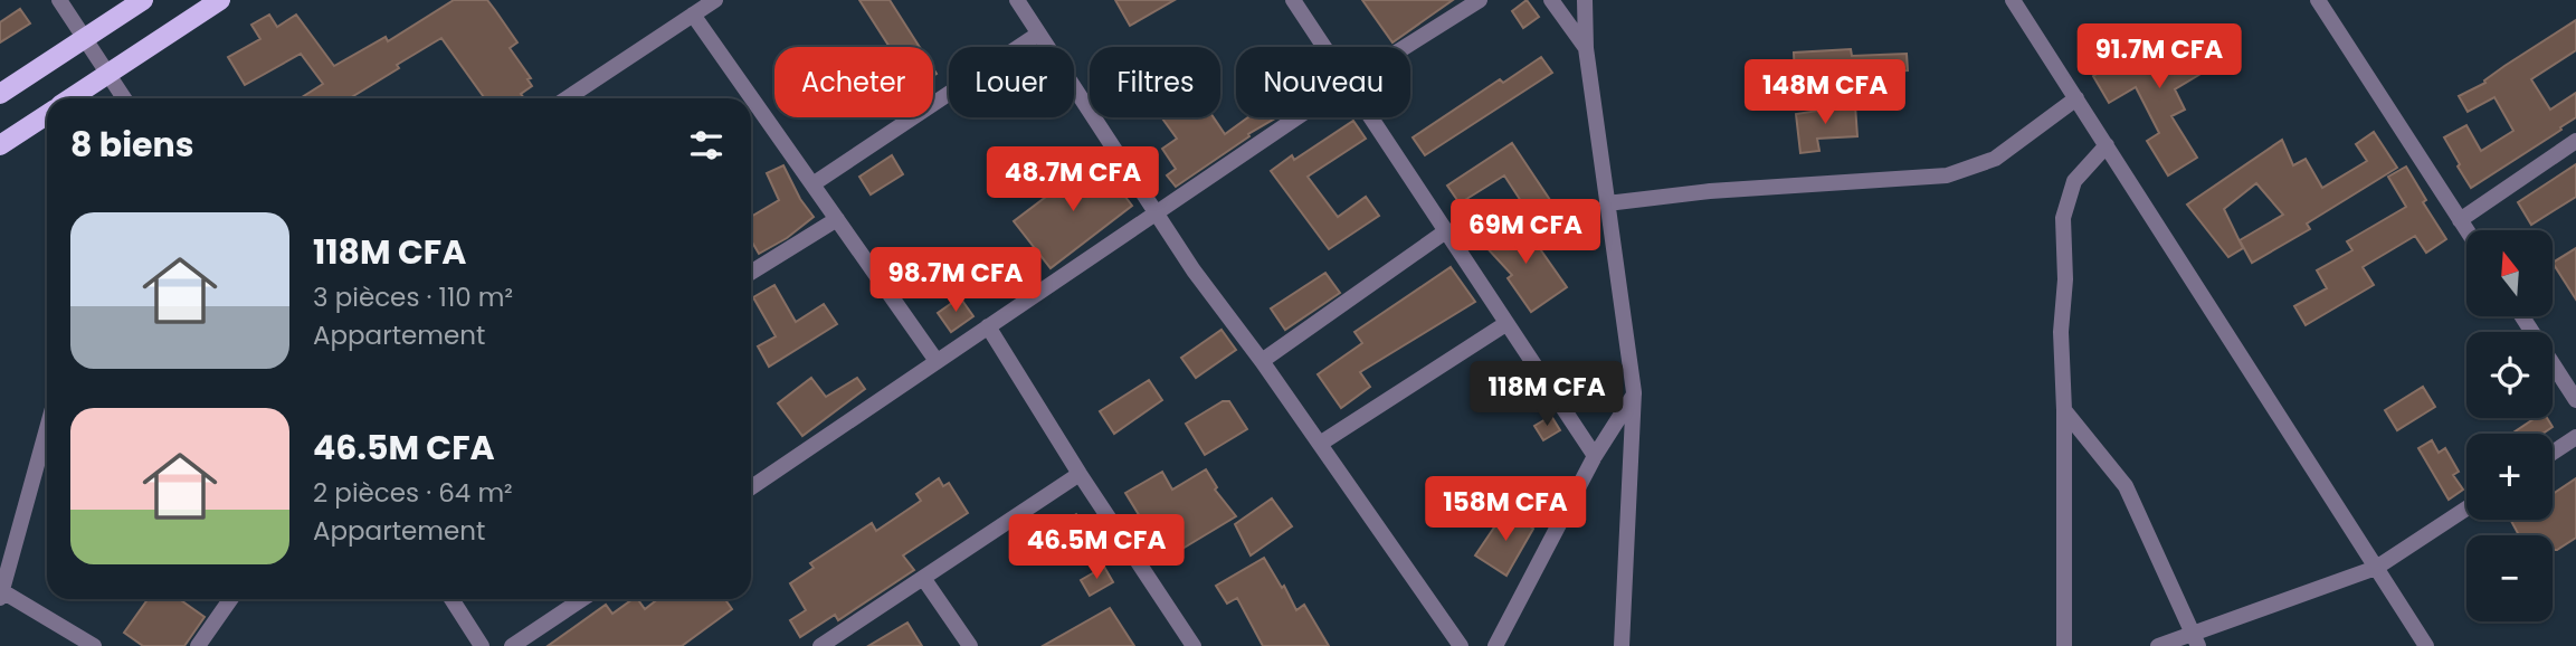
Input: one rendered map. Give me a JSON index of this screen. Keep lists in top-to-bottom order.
{
  "north": "top",
  "page": {
    "price": [
      "91.7M CFA",
      "148M CFA",
      "48.7M CFA",
      "69M CFA",
      "98.7M CFA",
      "118M CFA",
      "158M CFA",
      "46.5M CFA"
    ],
    "chip": [
      "Acheter",
      "Louer",
      "Filtres",
      "Nouveau"
    ],
    "heading": "8 biens",
    "list": [
      {
        "name": "118M CFA",
        "note": "3 pièces · 110 m² · Appartement"
      },
      {
        "name": "46.5M CFA",
        "note": "2 pièces · 64 m² · Appartement"
      }
    ],
    "map_buttons": ["+", "−"]
  }
}
